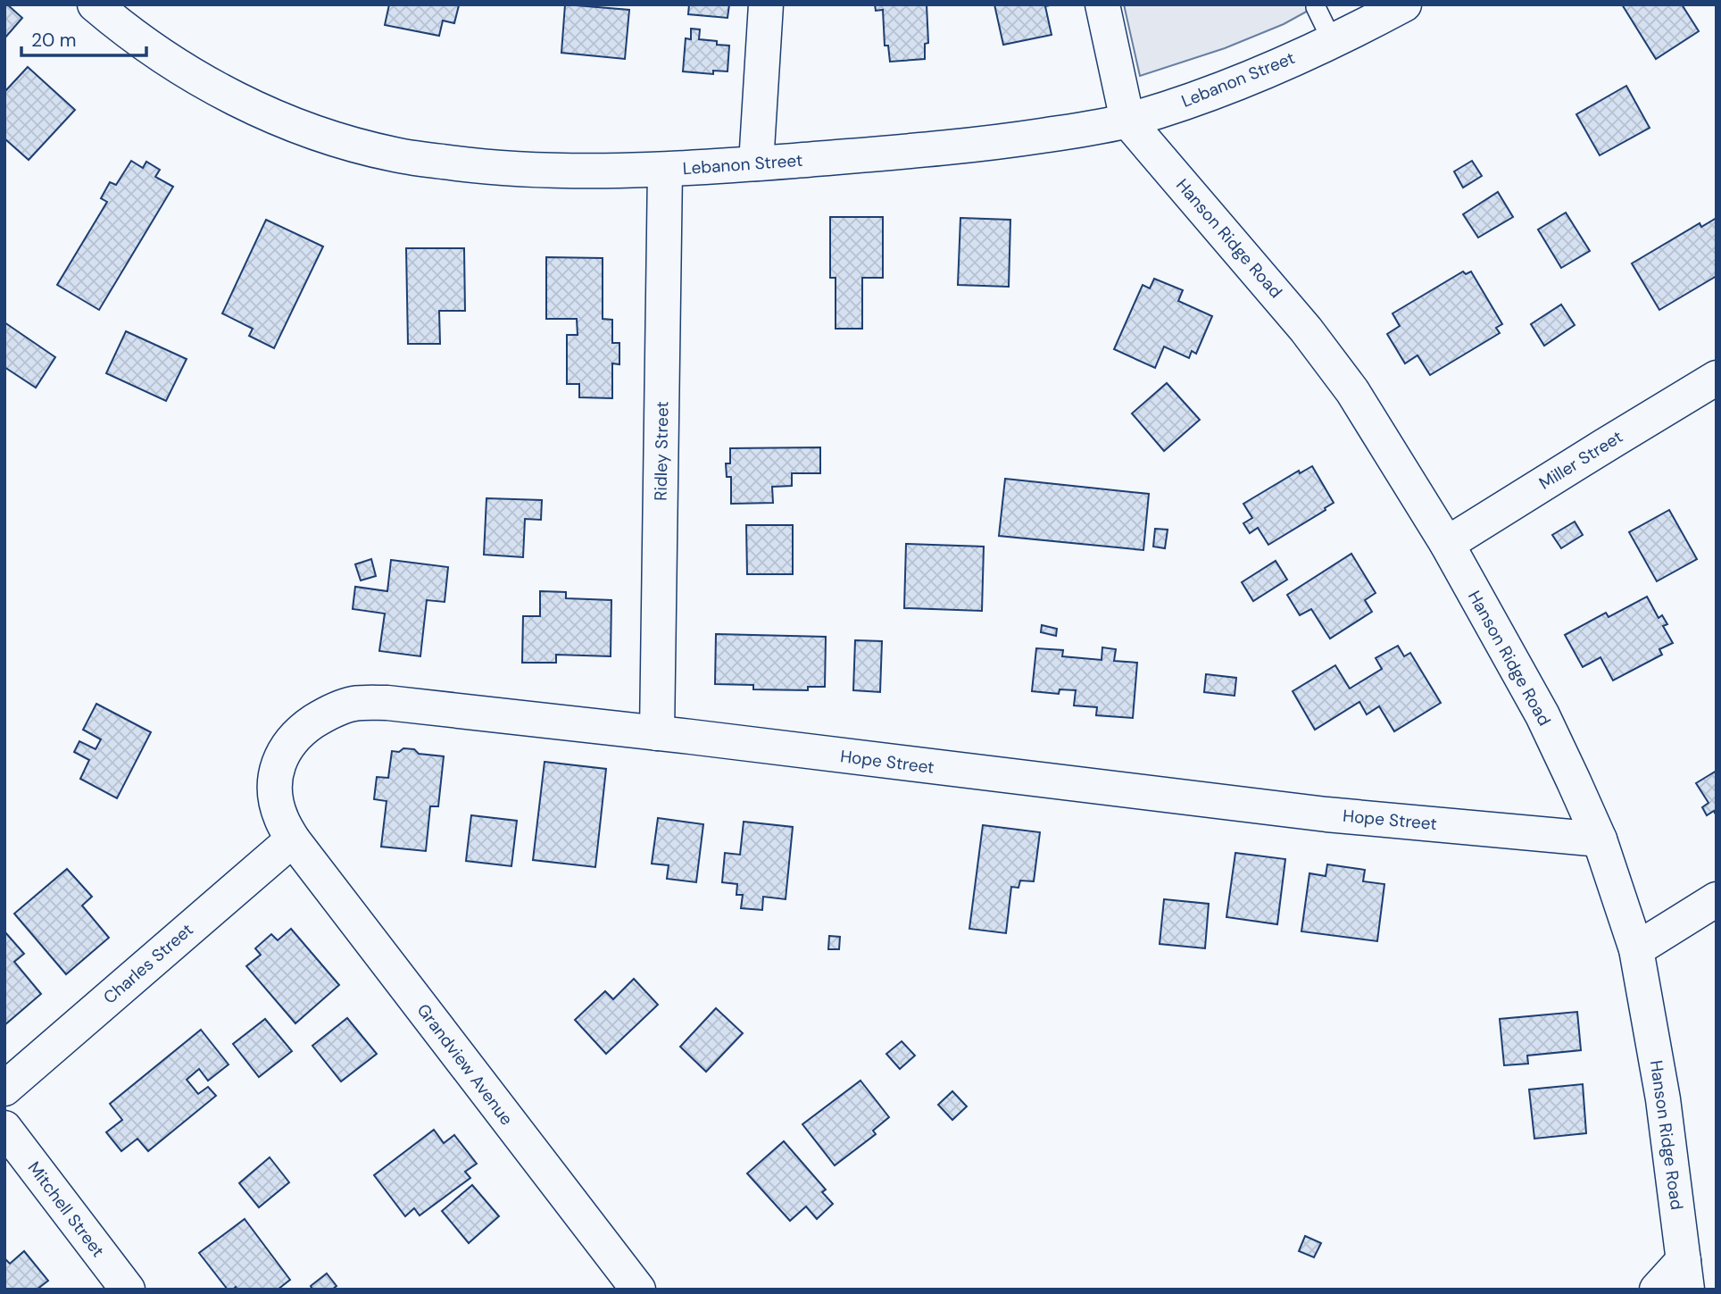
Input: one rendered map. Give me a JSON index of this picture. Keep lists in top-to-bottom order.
{
  "streets": {
    "main road": [
      "Lebanon Street",
      "Hanson Ridge Road",
      "Ridley Street",
      "Miller Street",
      "Hope Street",
      "Charles Street",
      "Grandview Avenue",
      "Mitchell Street"
    ]
  },
  "crossings": [
    ["Lebanon Street", "Hanson Ridge Road"],
    ["Lebanon Street", "Ridley Street"],
    ["Hanson Ridge Road", "Miller Street"],
    ["Hanson Ridge Road", "Hope Street"],
    ["Ridley Street", "Hope Street"],
    ["Hope Street", "Charles Street"],
    ["Hope Street", "Grandview Avenue"],
    ["Charles Street", "Grandview Avenue"]
  ],
  "scale_bar": "20 m"
}
